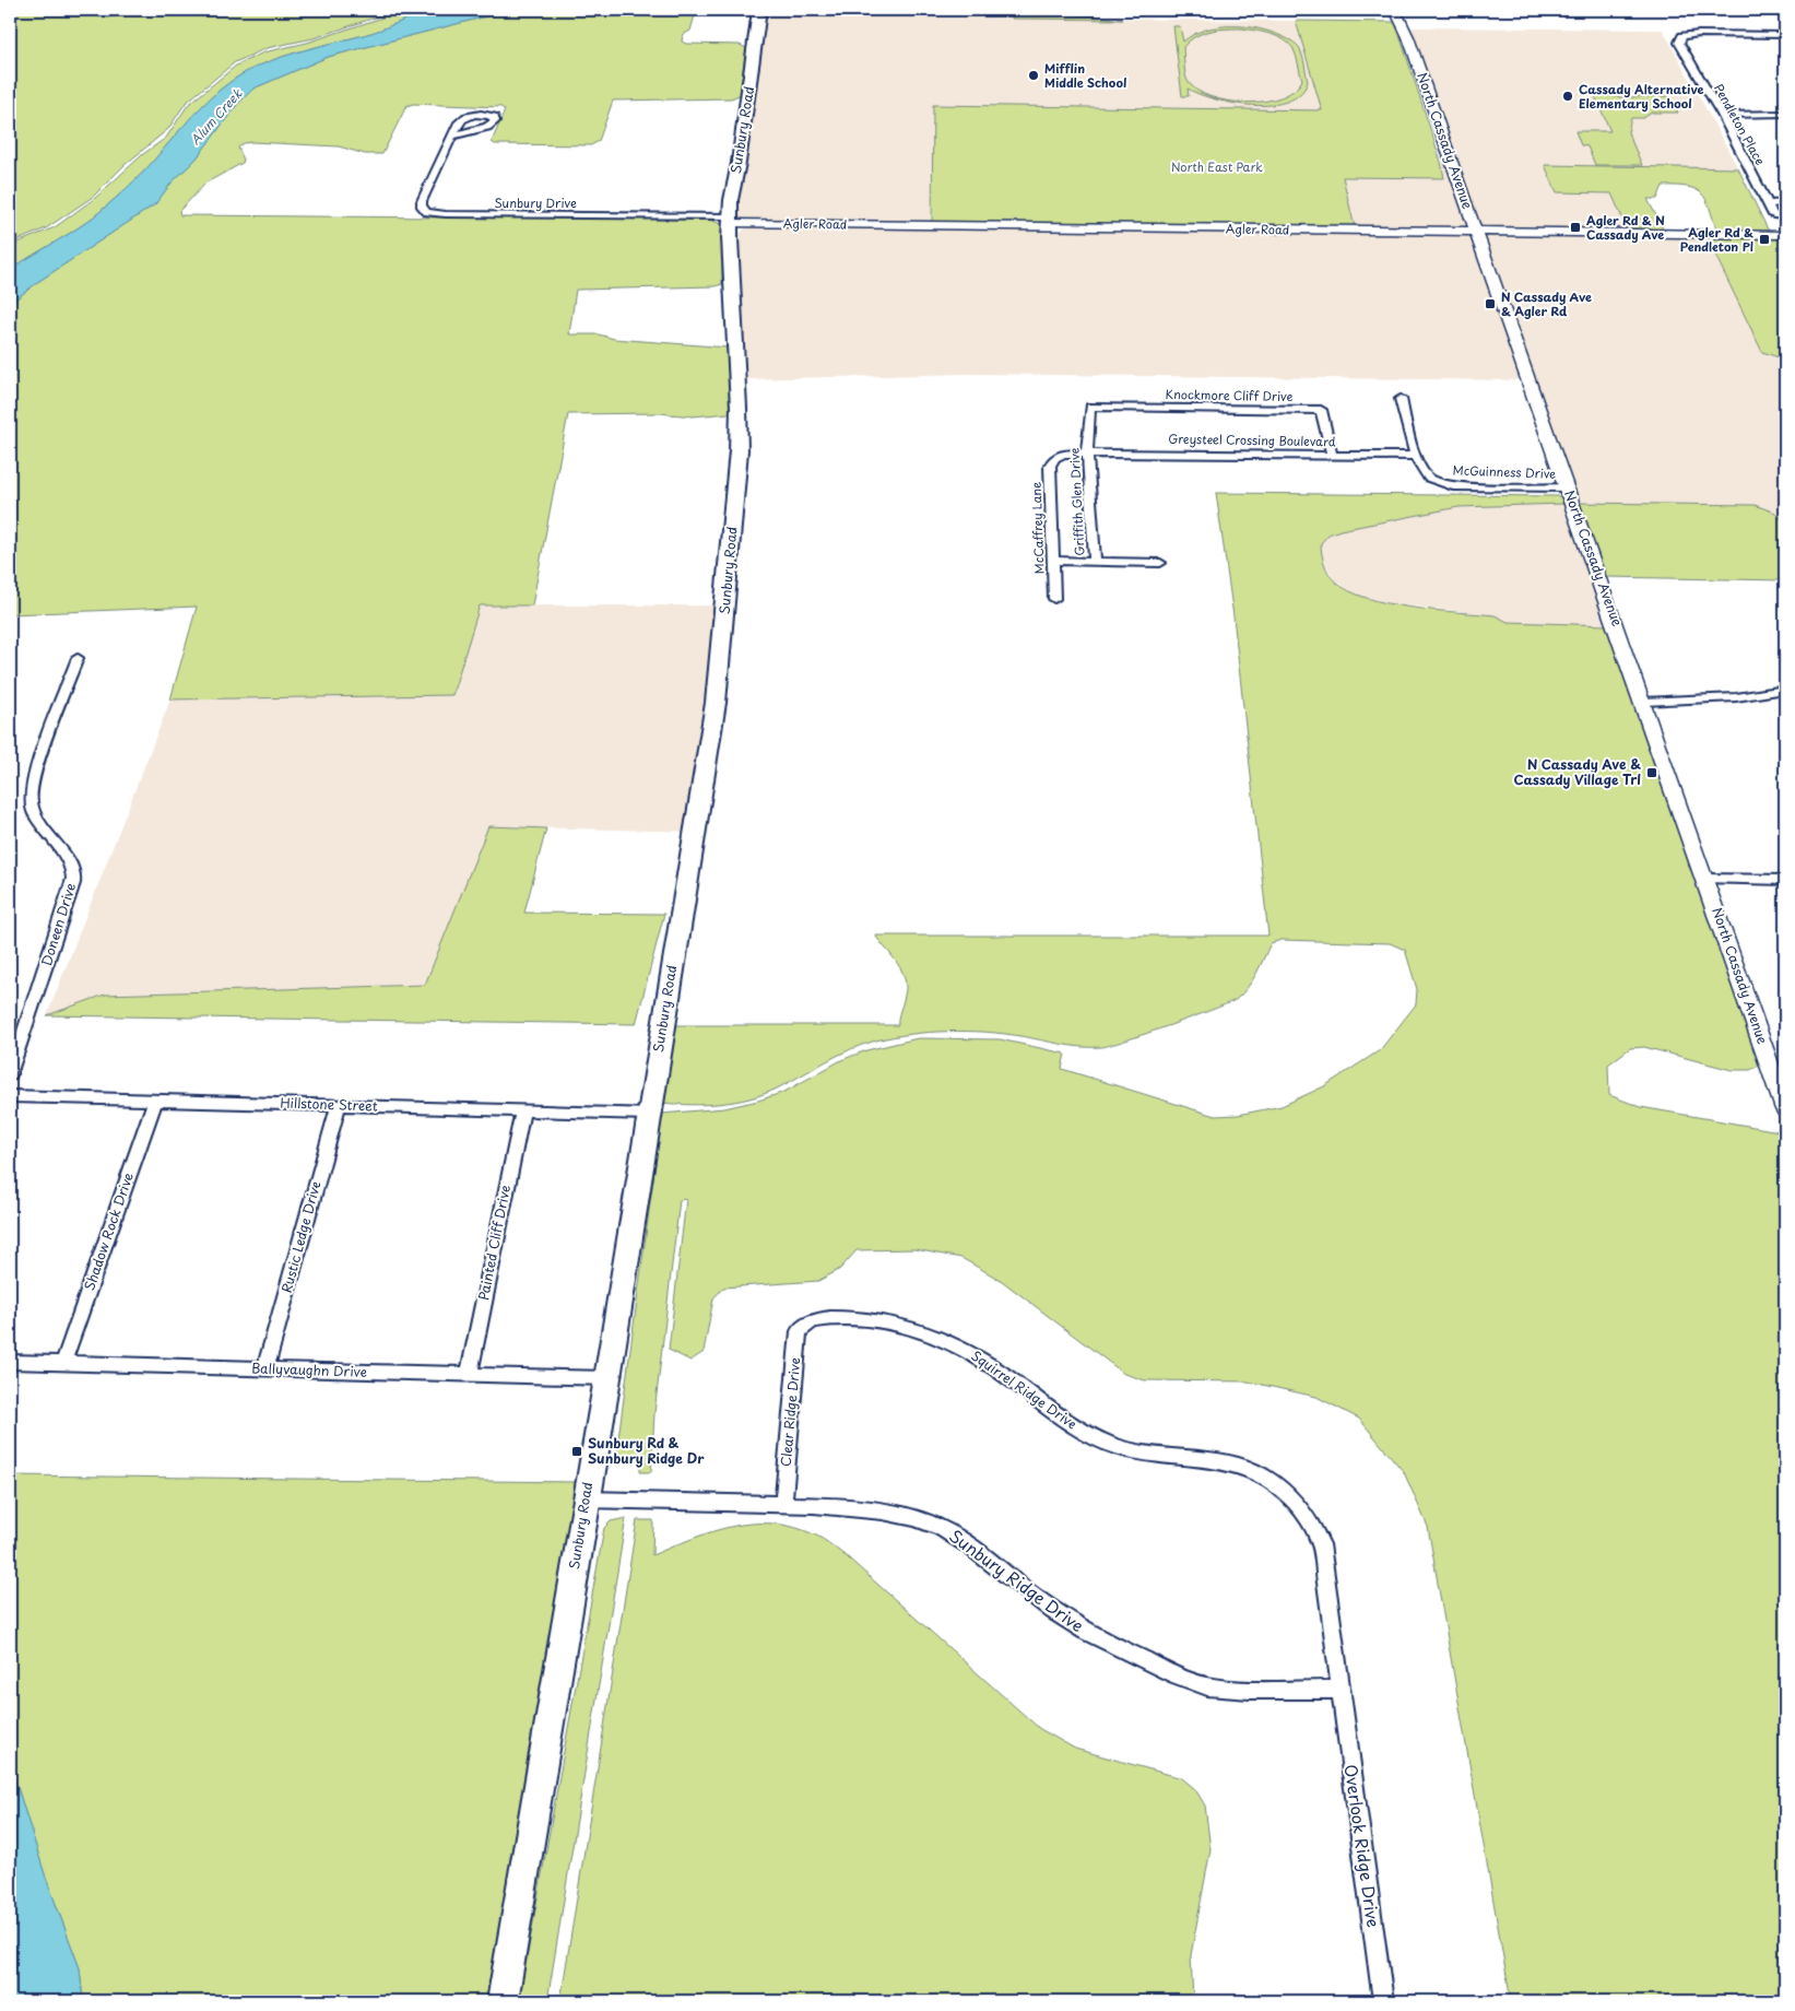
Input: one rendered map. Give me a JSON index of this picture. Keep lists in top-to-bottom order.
{
  "streets": {
    "main road": ["Sunbury Road", "North Cassady Avenue", "Agler Road"],
    "street": [
      "Pendleton Place",
      "Sunbury Drive",
      "Knockmore Cliff Drive",
      "Greysteel Crossing Boulevard",
      "McGuinness Drive",
      "Griffith Glen Drive",
      "McCaffrey Lane",
      "Doneen Drive",
      "Hillstone Street",
      "Shadow Rock Drive",
      "Rustic Ledge Drive",
      "Painted Cliff Drive",
      "Ballyvaughn Drive",
      "Squirrel Ridge Drive",
      "Clear Ridge Drive",
      "Sunbury Ridge Drive",
      "Overlook Ridge Drive"
    ]
  },
  "crossings": [
    ["Sunbury Road", "Sunbury Drive"],
    ["Sunbury Road", "Agler Road"],
    ["Sunbury Road", "Hillstone Street"],
    ["Sunbury Road", "Ballyvaughn Drive"],
    ["Sunbury Road", "Sunbury Ridge Drive"],
    ["North Cassady Avenue", "Agler Road"],
    ["North Cassady Avenue", "McGuinness Drive"],
    ["Sunbury Drive", "Agler Road"],
    ["Knockmore Cliff Drive", "Greysteel Crossing Boulevard"],
    ["Knockmore Cliff Drive", "Griffith Glen Drive"],
    ["Greysteel Crossing Boulevard", "McGuinness Drive"],
    ["Greysteel Crossing Boulevard", "Griffith Glen Drive"],
    ["Greysteel Crossing Boulevard", "McCaffrey Lane"],
    ["Griffith Glen Drive", "McCaffrey Lane"],
    ["Hillstone Street", "Shadow Rock Drive"],
    ["Hillstone Street", "Rustic Ledge Drive"],
    ["Hillstone Street", "Painted Cliff Drive"],
    ["Shadow Rock Drive", "Ballyvaughn Drive"],
    ["Rustic Ledge Drive", "Ballyvaughn Drive"],
    ["Painted Cliff Drive", "Ballyvaughn Drive"],
    ["Squirrel Ridge Drive", "Clear Ridge Drive"],
    ["Squirrel Ridge Drive", "Sunbury Ridge Drive"],
    ["Squirrel Ridge Drive", "Overlook Ridge Drive"],
    ["Clear Ridge Drive", "Sunbury Ridge Drive"],
    ["Sunbury Ridge Drive", "Overlook Ridge Drive"]
  ],
  "water": ["Alum Creek"],
  "parks": ["North East Park"],
  "places": {
    "other": ["Mifflin Middle School", "Cassady Alternative Elementary School"],
    "transit": [
      "Agler Rd & N Cassady Ave",
      "Agler Rd & Pendleton Pl",
      "N Cassady Ave & Agler Rd",
      "N Cassady Ave & Cassady Village Trl",
      "Sunbury Rd & Sunbury Ridge Dr"
    ]
  }
}
